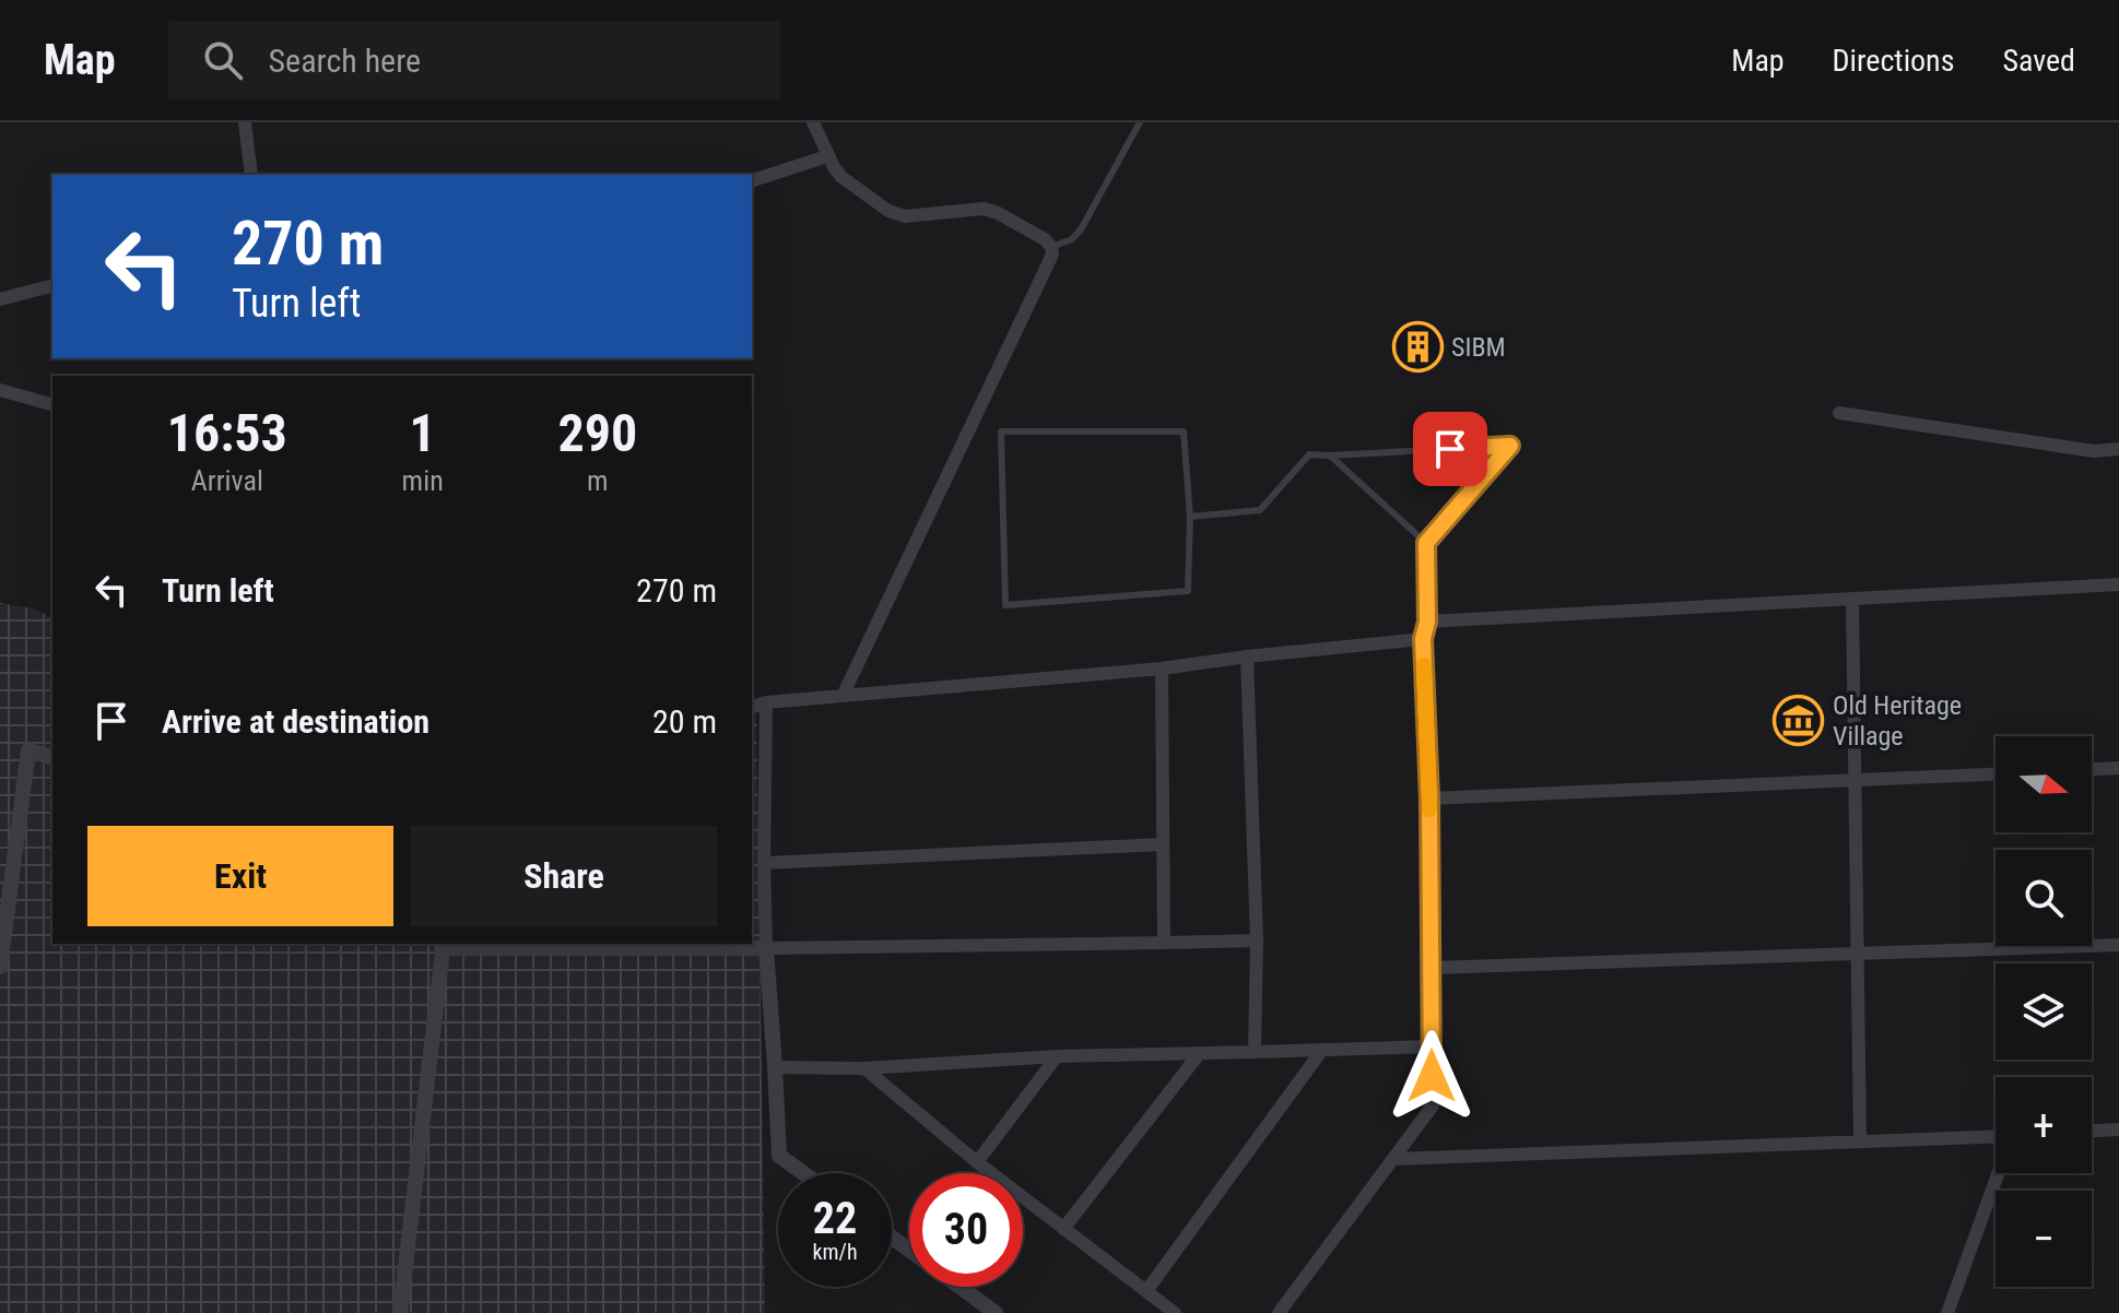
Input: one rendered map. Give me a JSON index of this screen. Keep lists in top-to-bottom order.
{
  "places": {
    "building": ["SIBM"],
    "museum": ["Old Heritage Village"]
  },
  "north": "right",
  "page": {
    "header": "Map",
    "search": "Search here",
    "nav": ["Map", "Directions", "Saved"],
    "turn": ["270 m", "Turn left"],
    "eta": [
      "16:53",
      "Arrival",
      "1",
      "min",
      "290",
      "m"
    ],
    "list": [
      {
        "name": "Turn left",
        "value": "270 m"
      },
      {
        "name": "Arrive at destination",
        "value": "20 m"
      }
    ],
    "map_buttons": ["+", "−"],
    "buttons": ["Exit", "Share"],
    "speed": "22 km/h",
    "limit": "30"
  }
}
